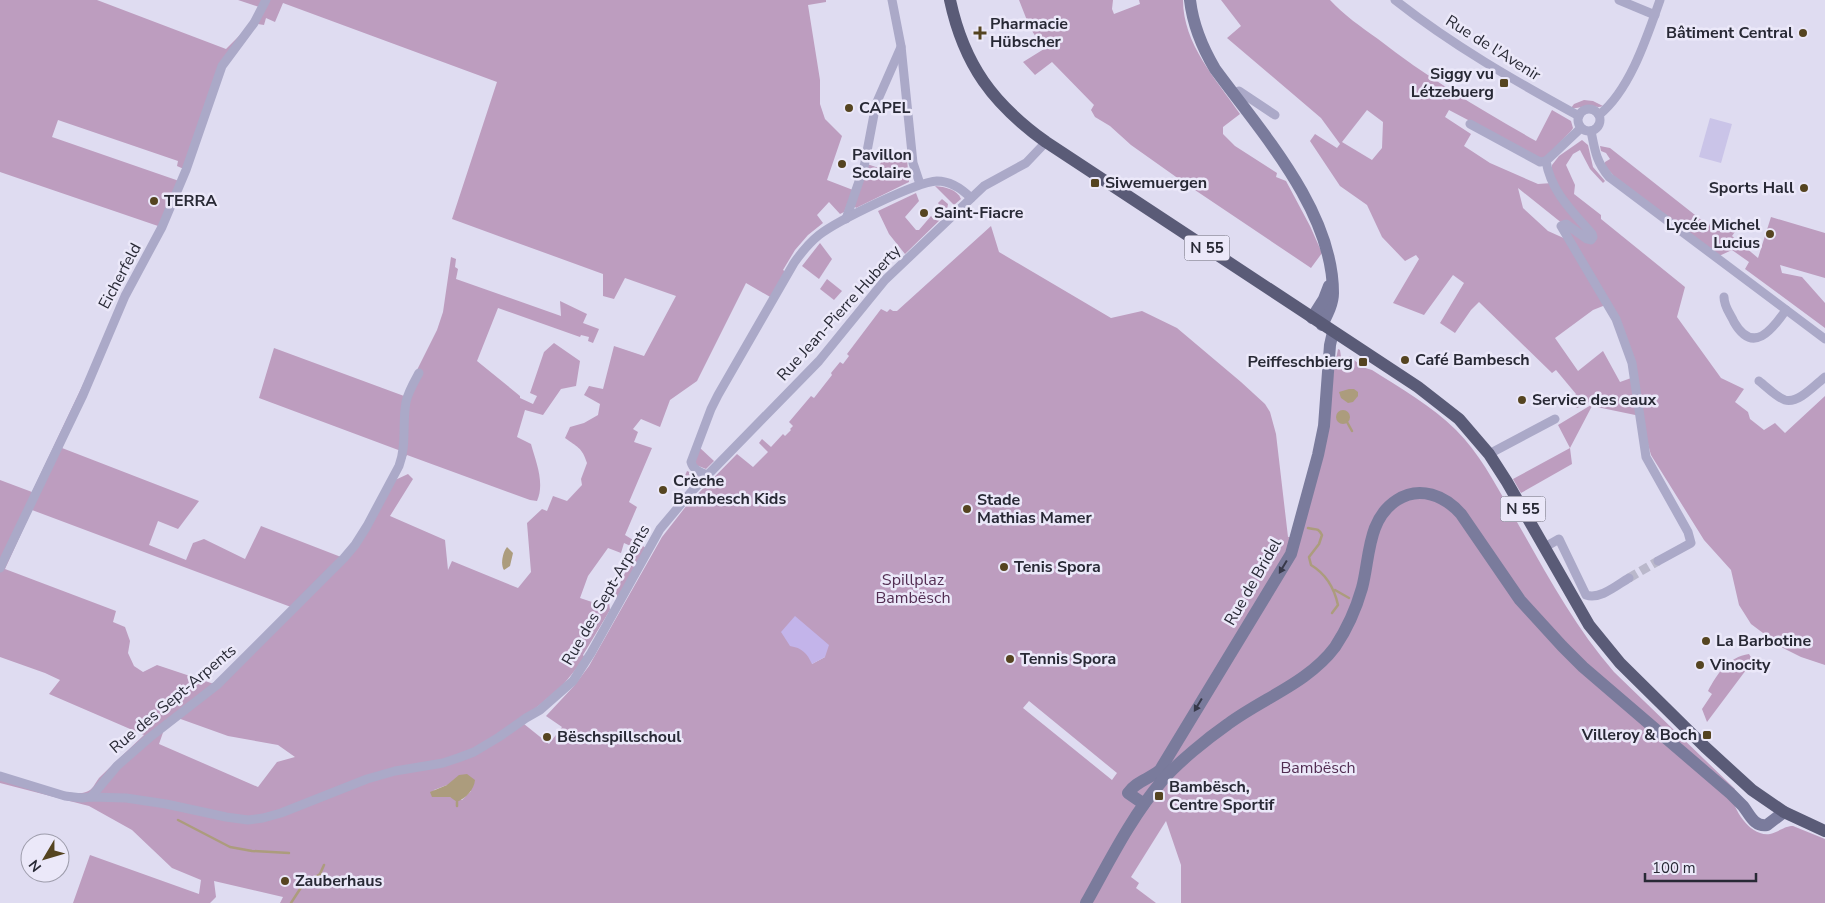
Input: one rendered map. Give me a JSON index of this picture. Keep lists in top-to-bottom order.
{
  "streets": {
    "main road": ["N 55", "Rue de Bridel"],
    "street": [
      "Rue de l'Avenir",
      "Eicherfeld",
      "Rue Jean-Pierre Huberty",
      "Rue des Sept-Arpents"
    ]
  },
  "crossings": [
    ["N 55", "Rue Jean-Pierre Huberty"],
    ["N 55", "Rue de Bridel"],
    ["Rue Jean-Pierre Huberty", "Rue des Sept-Arpents"]
  ],
  "one_way": ["Rue de Bridel"],
  "parks": ["Spillplaz Bambësch", "Bambësch"],
  "places": {
    "health": ["Pharmacie Hübscher"],
    "other": [
      "Bâtiment Central",
      "CAPEL",
      "Pavillon Scolaire",
      "Sports Hall",
      "TERRA",
      "Saint-Fiacre",
      "Lycée Michel Lucius",
      "Café Bambesch",
      "Service des eaux",
      "Crèche Bambesch Kids",
      "Stade Mathias Mamer",
      "Tenis Spora",
      "La Barbotine",
      "Tennis Spora",
      "Vinocity",
      "Bëschspillschoul",
      "Zauberhaus"
    ],
    "transit": [
      "Siggy vu Létzebuerg",
      "Siwemuergen",
      "Peiffeschbierg",
      "Villeroy & Boch",
      "Bambësch, Centre Sportif"
    ]
  },
  "scale_bar": "100 m",
  "north": "bottom left"
}
